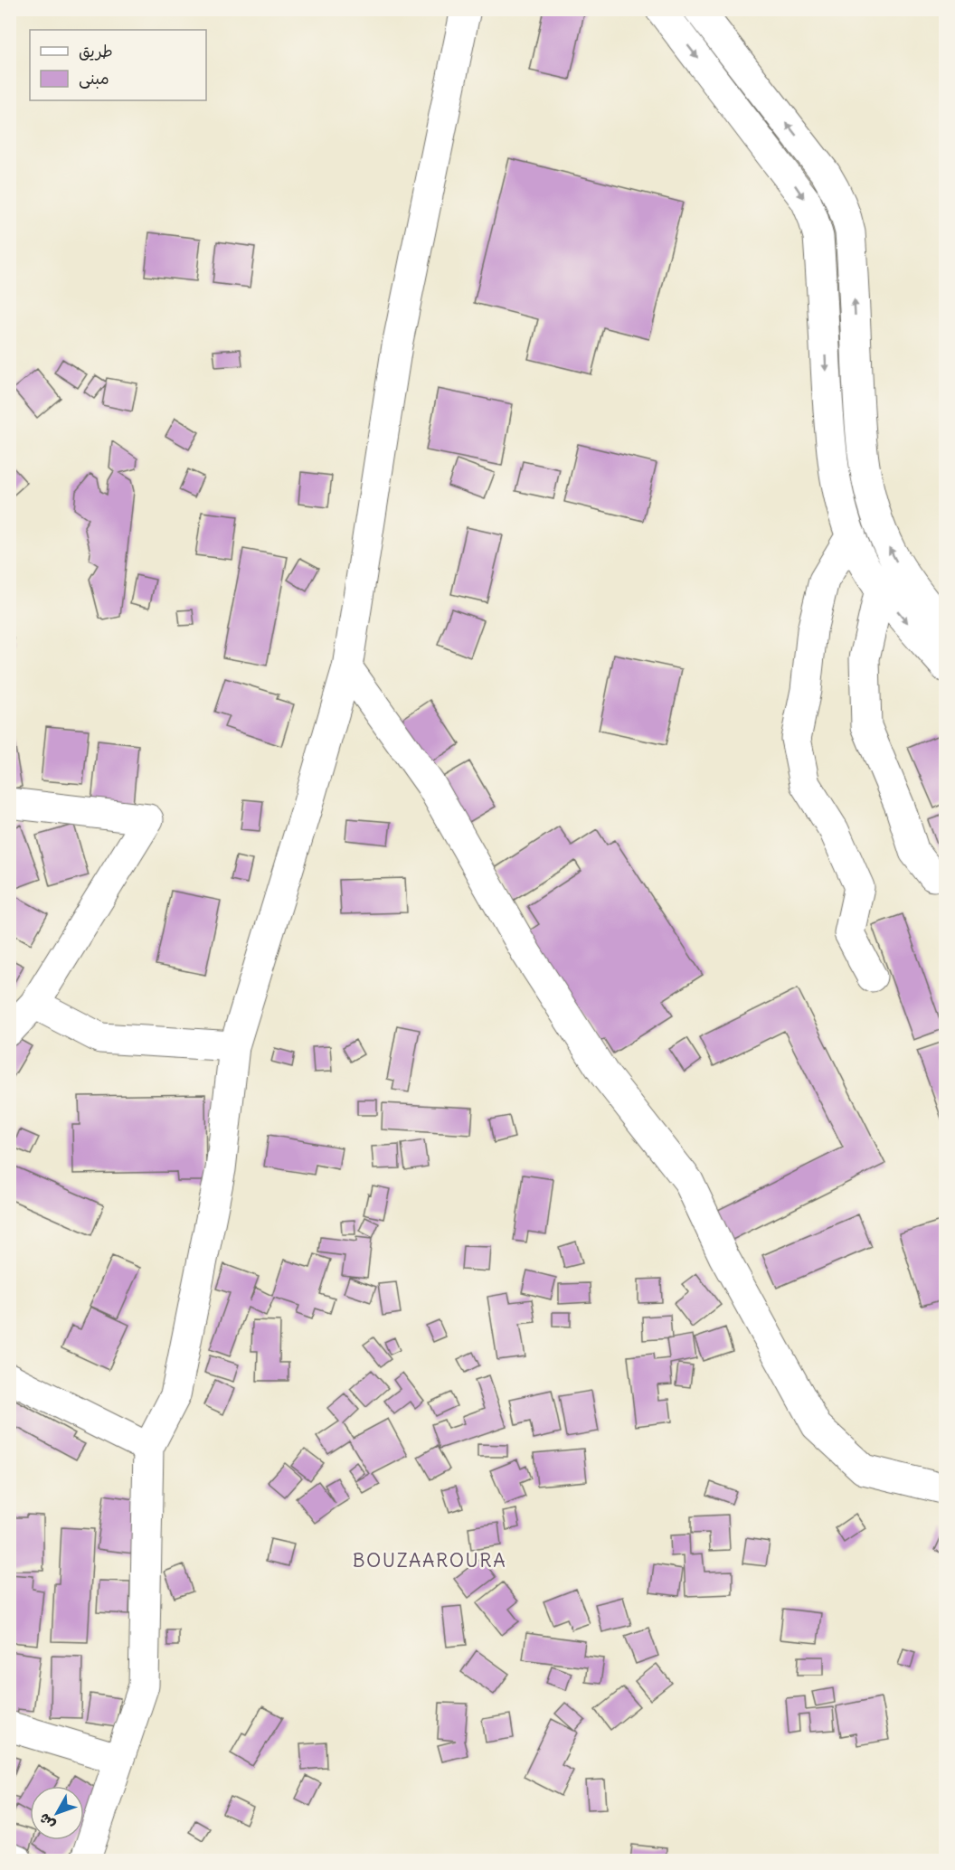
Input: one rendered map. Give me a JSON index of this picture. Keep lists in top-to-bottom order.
{
  "districts": ["BOUZAAROURA"],
  "legend": ["طريق", "مبنى"],
  "north": "bottom left"
}
